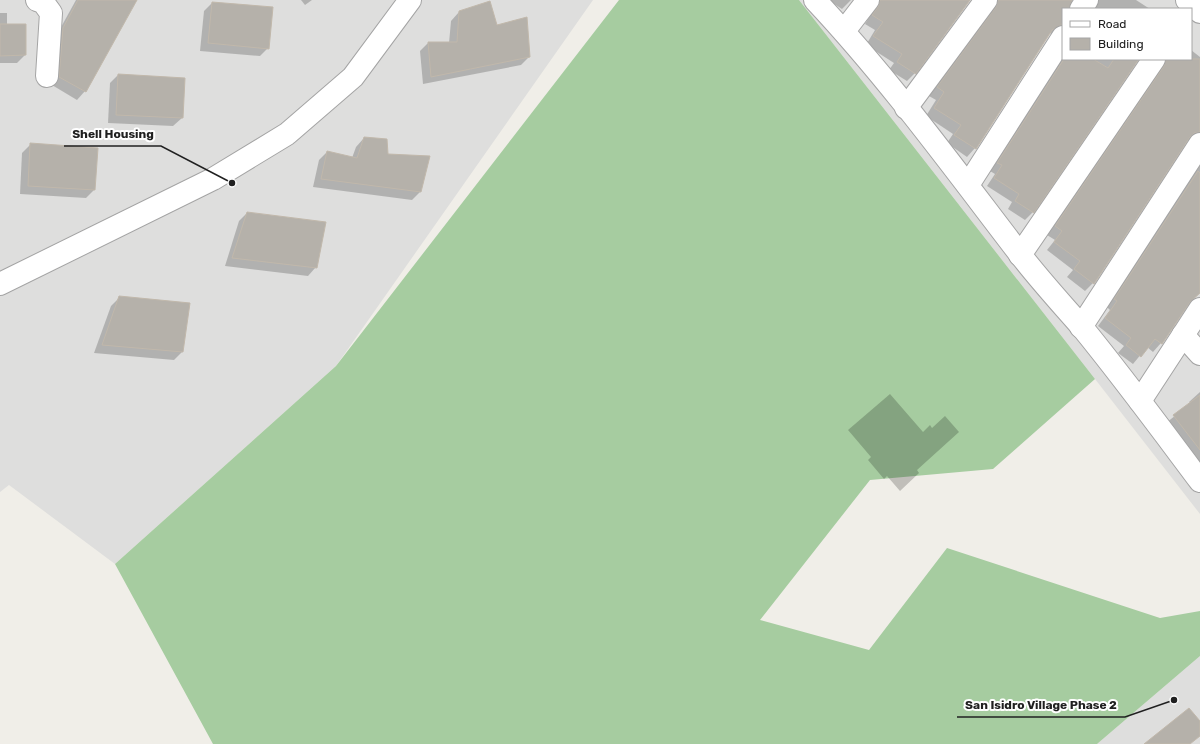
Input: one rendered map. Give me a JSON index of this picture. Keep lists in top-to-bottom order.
{
  "places": ["Shell Housing", "San Isidro Village Phase 2"],
  "legend": ["Road", "Building"]
}
